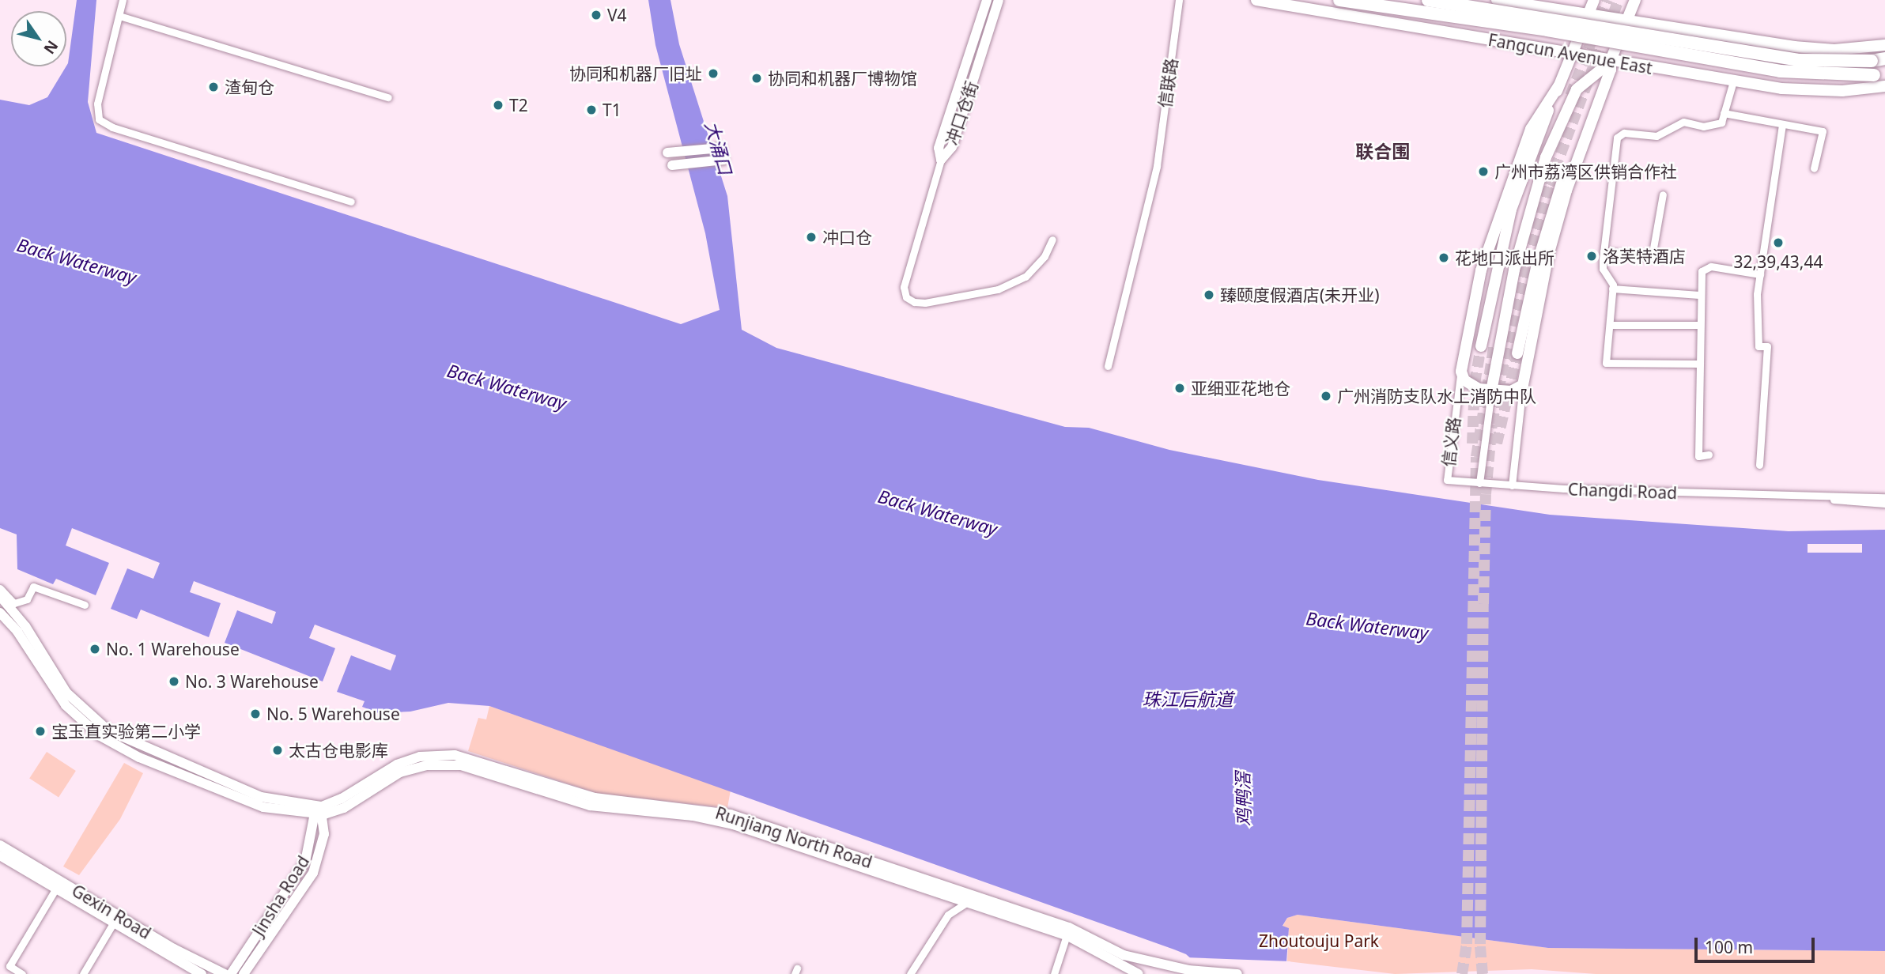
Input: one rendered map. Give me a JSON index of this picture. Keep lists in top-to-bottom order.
{
  "streets": {
    "highway": ["Fangcun Avenue East"],
    "main road": [
      "冲口仓街",
      "Runjiang North Road",
      "Jinsha Road",
      "Gexin Road"
    ],
    "street": ["信联路", "信义路", "Changdi Road"]
  },
  "crossings": [
    ["信义路", "Changdi Road"],
    ["Runjiang North Road", "Jinsha Road"]
  ],
  "districts": ["联合围"],
  "water": [
    "大涌口",
    "Back Waterway",
    "珠江后航道",
    "鸡鸭滘"
  ],
  "parks": ["Zhoutouju Park"],
  "places": [
    "V4",
    "协同和机器厂旧址",
    "协同和机器厂博物馆",
    "渣甸仓",
    "T2",
    "T1",
    "广州市荔湾区供销合作社",
    "冲口仓",
    "32,39,43,44",
    "洛芙特酒店",
    "花地口派出所",
    "臻颐度假酒店(未开业)",
    "亚细亚花地仓",
    "广州消防支队水上消防中队",
    "No. 1 Warehouse",
    "No. 3 Warehouse",
    "No. 5 Warehouse",
    "宝玉直实验第二小学",
    "太古仓电影库"
  ],
  "scale_bar": "100 m",
  "north": "bottom right"
}
